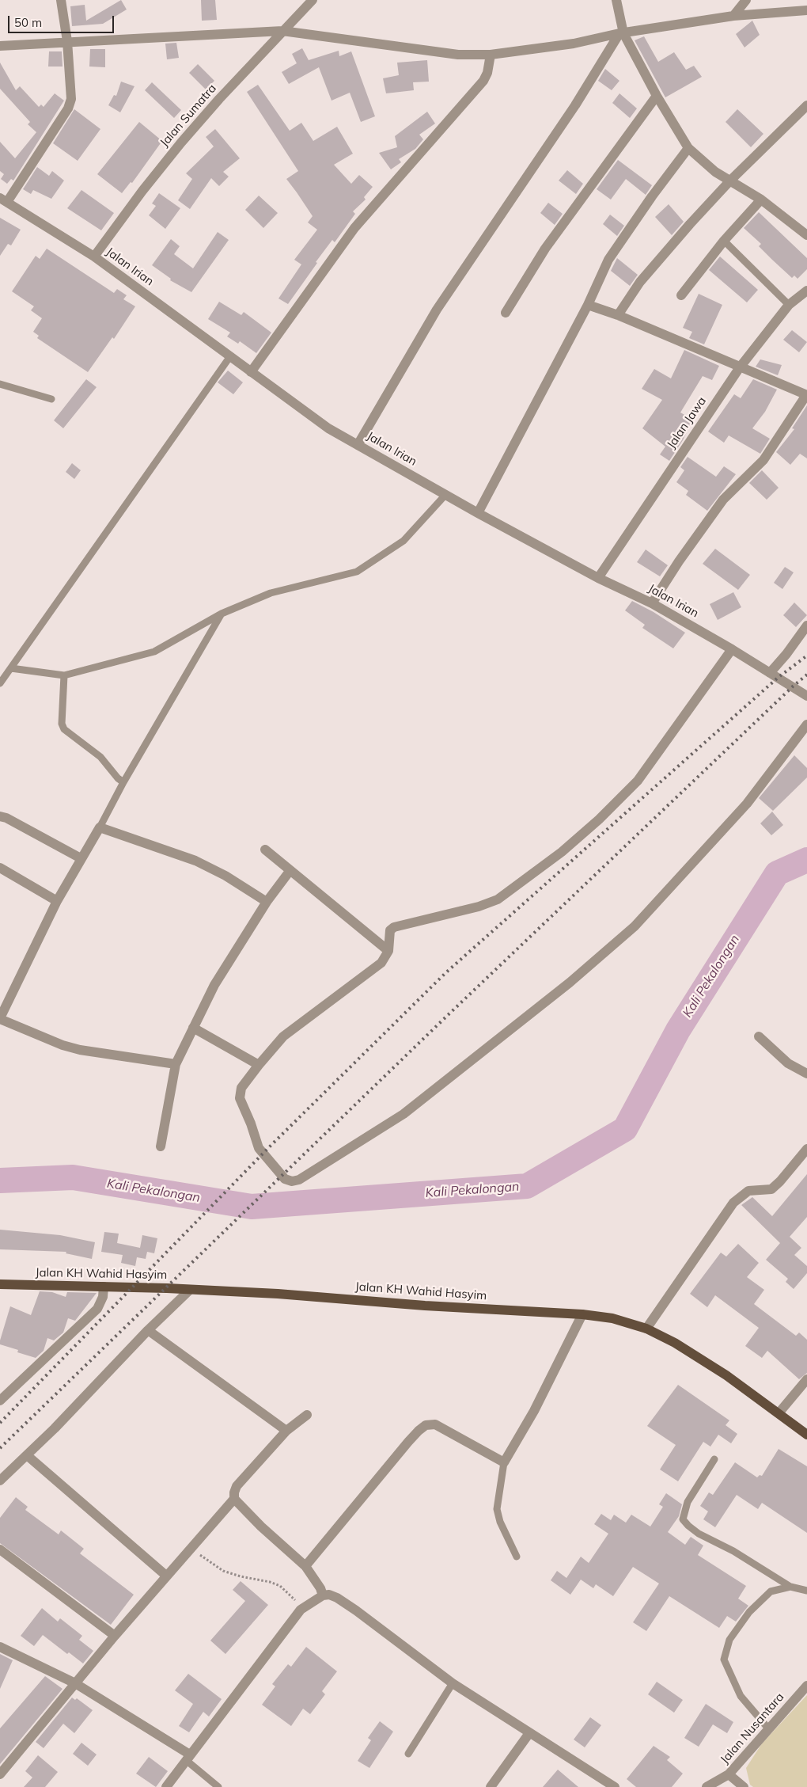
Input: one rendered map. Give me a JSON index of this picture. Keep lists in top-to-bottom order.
{
  "streets": {
    "main road": ["Jalan KH Wahid Hasyim"],
    "street": [
      "Jalan Sumatra",
      "Jalan Irian",
      "Jalan Jawa",
      "Jalan Nusantara"
    ]
  },
  "crossings": [
    ["Jalan Sumatra", "Jalan Irian"],
    ["Jalan Irian", "Jalan Jawa"]
  ],
  "water": ["Kali Pekalongan"],
  "scale_bar": "50 m"
}
